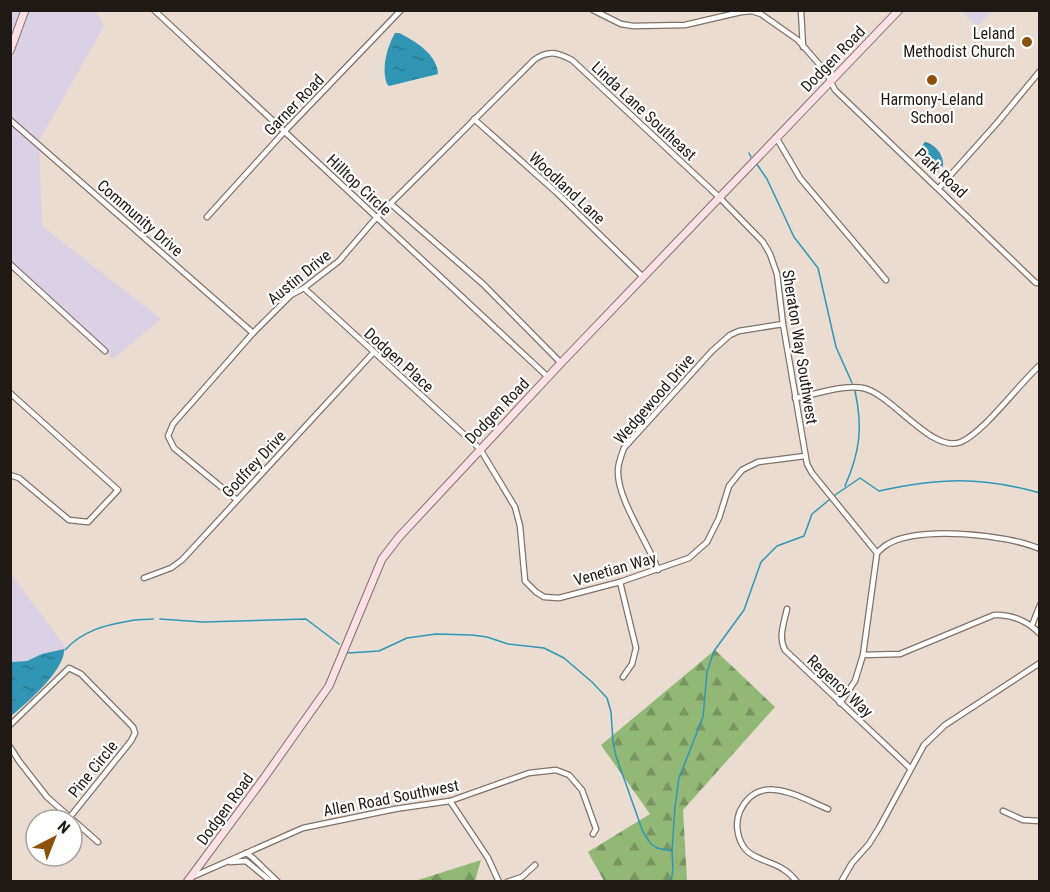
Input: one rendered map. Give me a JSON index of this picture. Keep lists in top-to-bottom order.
{
  "streets": {
    "street": [
      "Dodgen Road",
      "Garner Road",
      "Linda Lane Southeast",
      "Park Road",
      "Hilltop Circle",
      "Woodland Lane",
      "Community Drive",
      "Austin Drive",
      "Sheraton Way Southwest",
      "Dodgen Place",
      "Wedgewood Drive",
      "Godfrey Drive",
      "Venetian Way",
      "Regency Way",
      "Pine Circle",
      "Allen Road Southwest"
    ]
  },
  "crossings": [
    ["Dodgen Road", "Linda Lane Southeast"],
    ["Dodgen Road", "Park Road"],
    ["Dodgen Road", "Hilltop Circle"],
    ["Dodgen Road", "Woodland Lane"],
    ["Dodgen Road", "Sheraton Way Southwest"],
    ["Dodgen Road", "Dodgen Place"],
    ["Dodgen Road", "Venetian Way"],
    ["Dodgen Road", "Allen Road Southwest"],
    ["Garner Road", "Hilltop Circle"],
    ["Linda Lane Southeast", "Austin Drive"],
    ["Linda Lane Southeast", "Sheraton Way Southwest"],
    ["Hilltop Circle", "Austin Drive"],
    ["Woodland Lane", "Austin Drive"],
    ["Community Drive", "Austin Drive"],
    ["Austin Drive", "Dodgen Place"],
    ["Austin Drive", "Godfrey Drive"],
    ["Sheraton Way Southwest", "Wedgewood Drive"],
    ["Sheraton Way Southwest", "Venetian Way"],
    ["Dodgen Place", "Godfrey Drive"],
    ["Dodgen Place", "Venetian Way"],
    ["Wedgewood Drive", "Venetian Way"]
  ],
  "places": ["Leland Methodist Church", "Harmony-Leland School"],
  "north": "top right"
}
